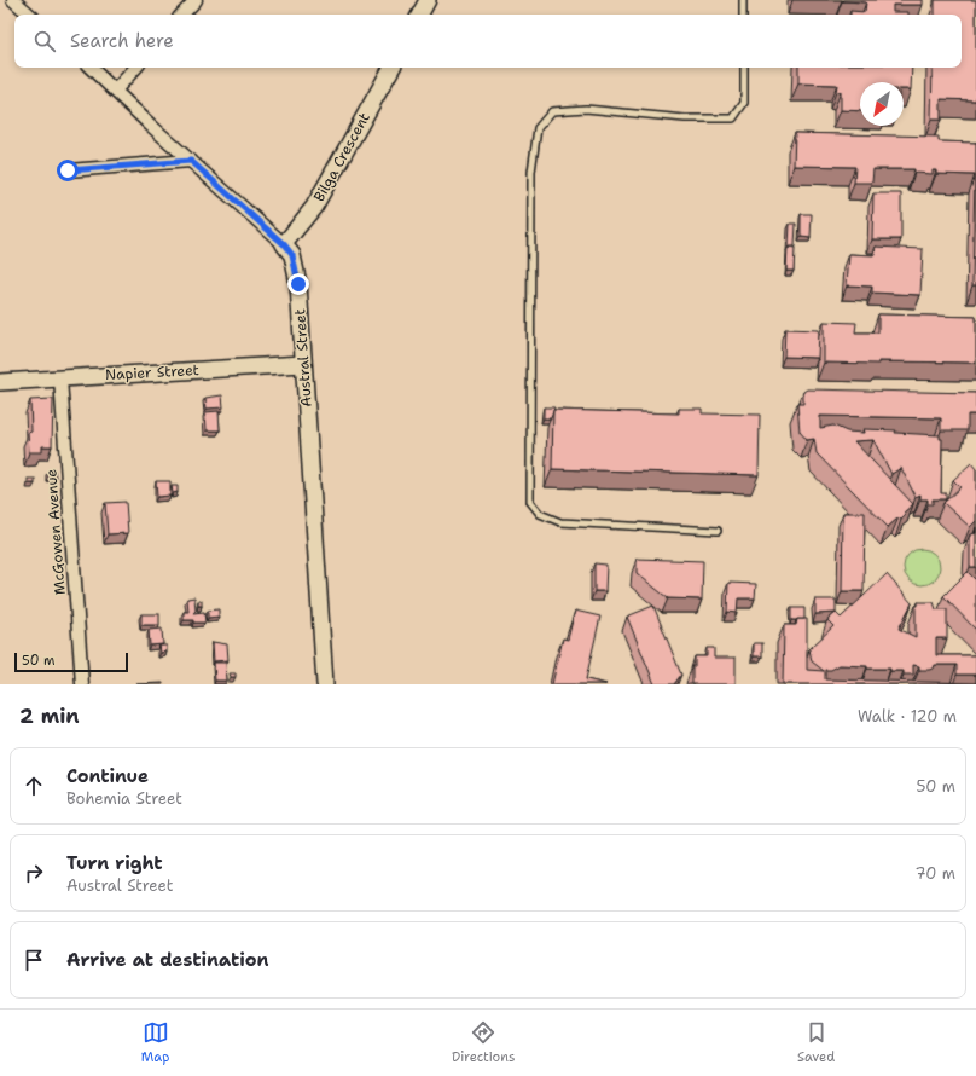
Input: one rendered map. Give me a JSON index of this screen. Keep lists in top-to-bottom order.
{
  "streets": {
    "street": [
      "Bilga Crescent",
      "Austral Street",
      "Napier Street",
      "McGowen Avenue"
    ]
  },
  "crossings": [
    ["Bilga Crescent", "Austral Street"],
    ["Austral Street", "Napier Street"],
    ["Napier Street", "McGowen Avenue"]
  ],
  "scale_bar": "50 m",
  "north": "bottom left",
  "page": {
    "search": "Search here",
    "scale": "50 m",
    "heading": ["2 min", "Walk · 120 m"],
    "list": [
      ["Continue", "Bohemia Street", "50 m"],
      ["Turn right", "Austral Street", "70 m"],
      "Arrive at destination"
    ],
    "nav": ["Map", "Directions", "Saved"]
  }
}
